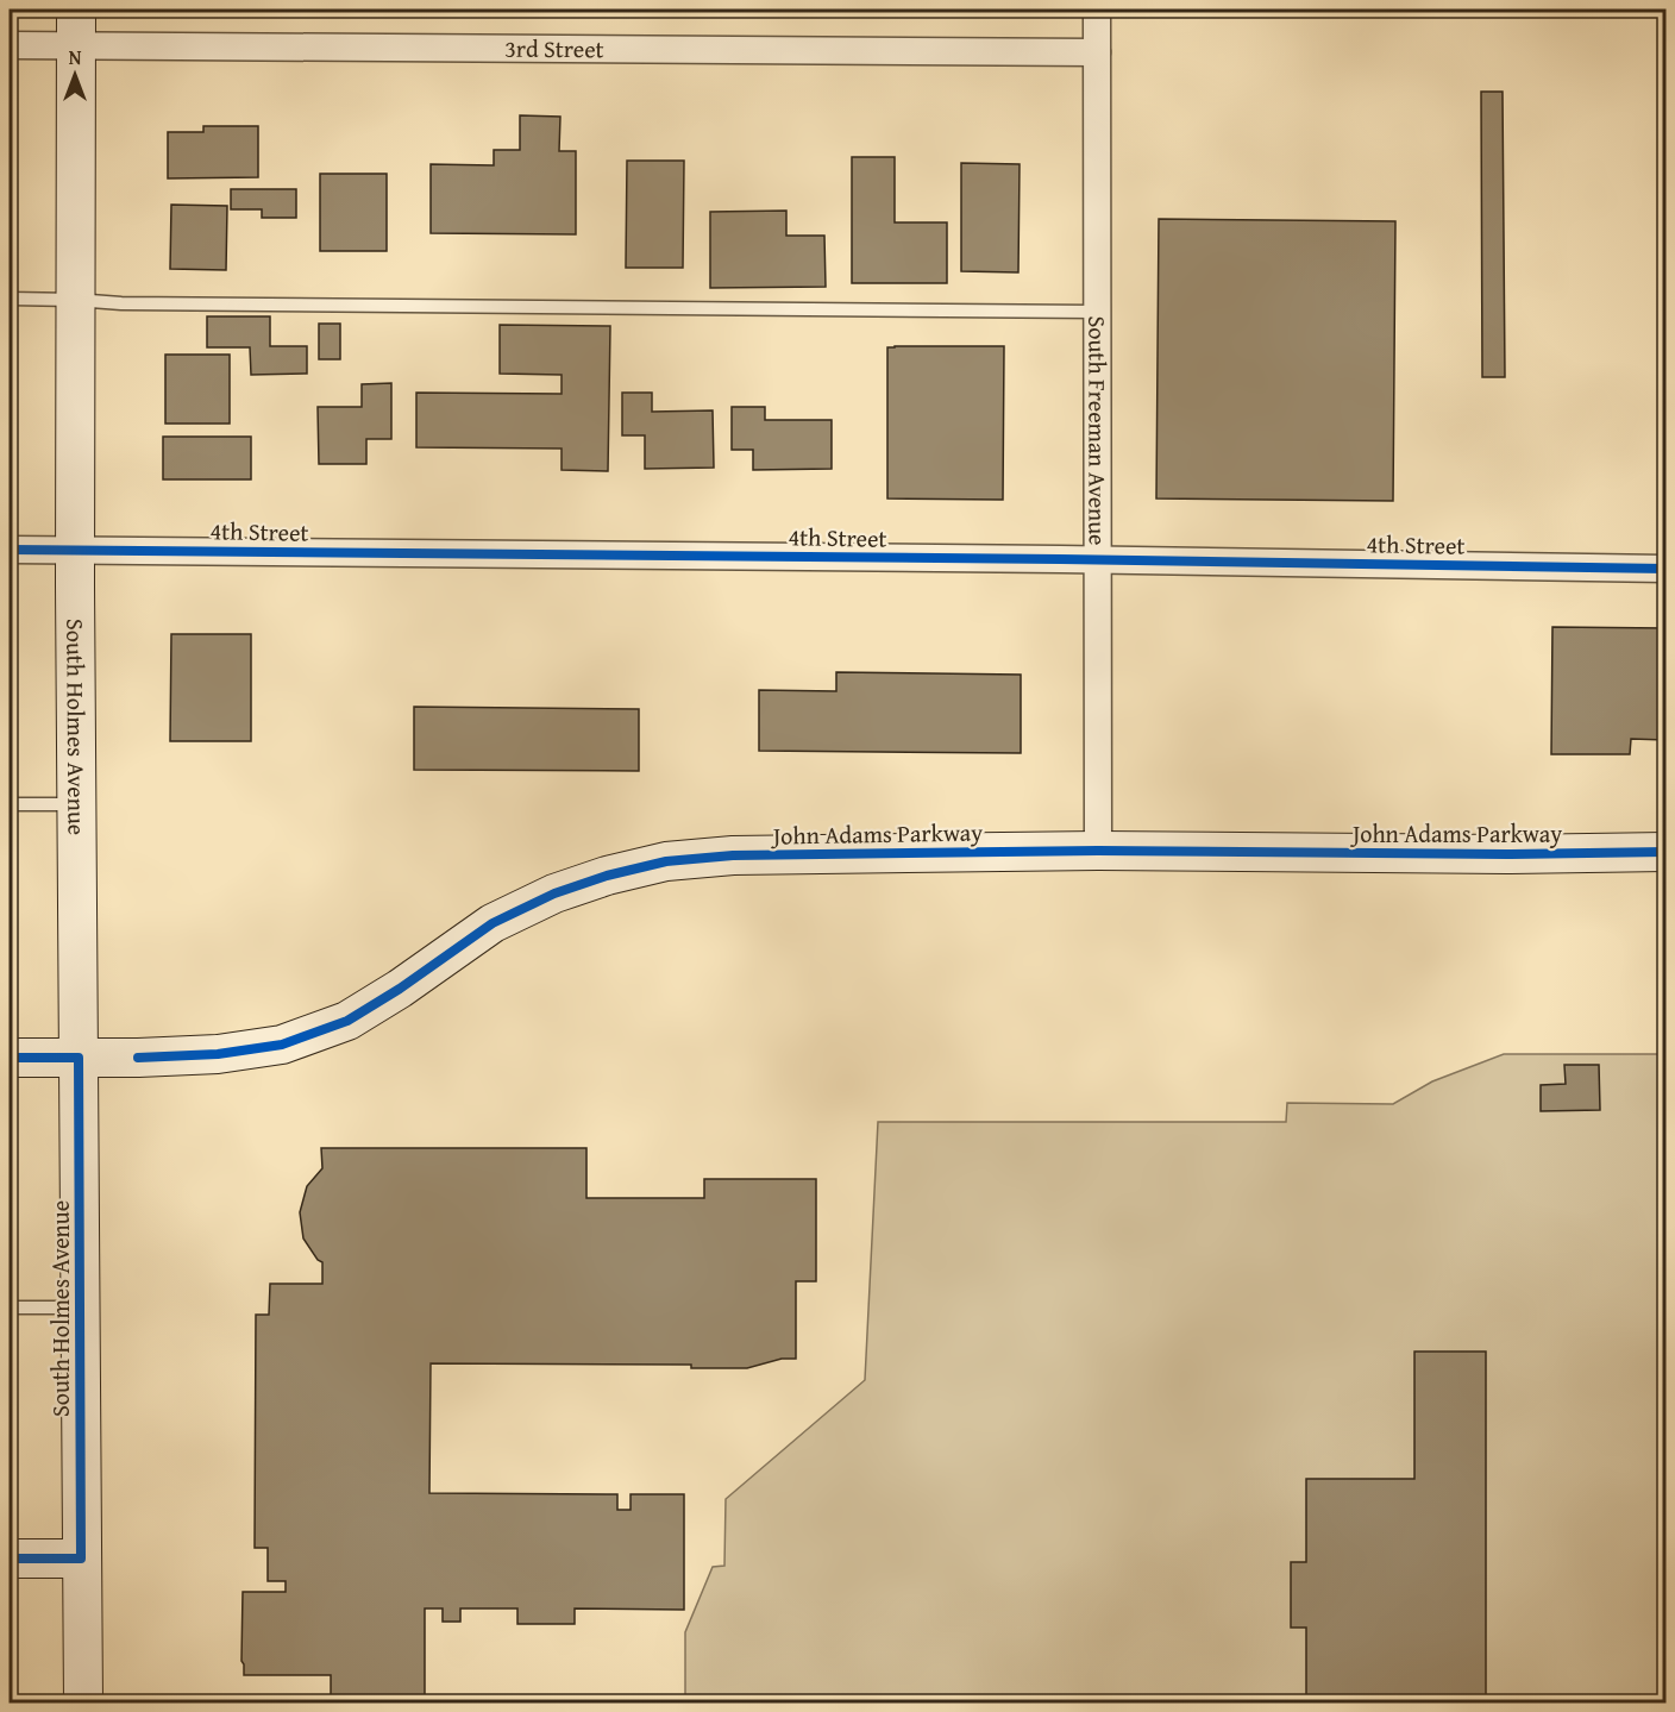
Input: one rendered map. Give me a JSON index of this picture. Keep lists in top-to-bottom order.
{
  "streets": {
    "street": [
      "3rd Street",
      "South Freeman Avenue",
      "4th Street",
      "South Holmes Avenue",
      "John Adams Parkway"
    ]
  },
  "crossings": [
    ["3rd Street", "South Freeman Avenue"],
    ["3rd Street", "South Holmes Avenue"],
    ["South Freeman Avenue", "4th Street"],
    ["South Freeman Avenue", "John Adams Parkway"],
    ["4th Street", "South Holmes Avenue"],
    ["South Holmes Avenue", "John Adams Parkway"]
  ],
  "north": "top"
}
